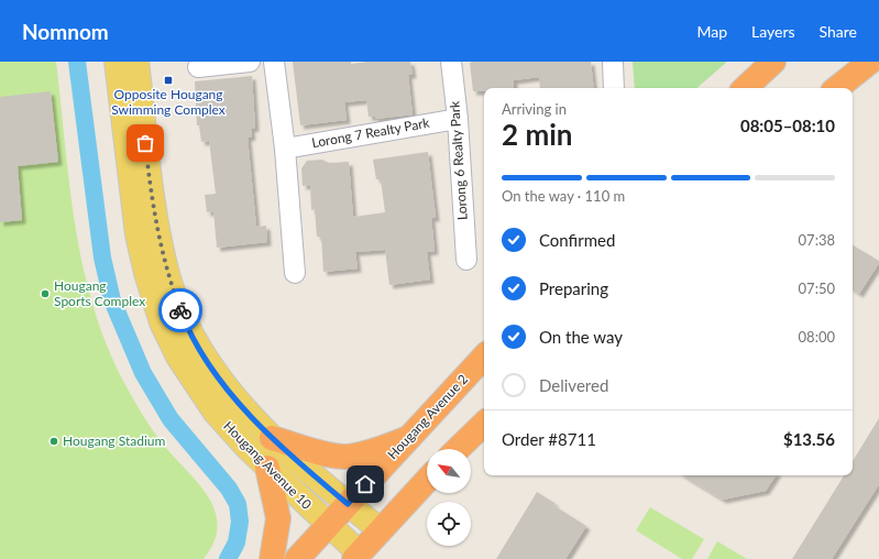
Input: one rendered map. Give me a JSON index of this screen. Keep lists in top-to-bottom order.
{
  "streets": {
    "highway": ["Hougang Avenue 2"],
    "main road": ["Hougang Avenue 10"],
    "street": ["Lorong 7 Realty Park", "Lorong 6 Realty Park"]
  },
  "crossings": [
    ["Lorong 7 Realty Park", "Lorong 6 Realty Park"],
    ["Hougang Avenue 2", "Hougang Avenue 10"]
  ],
  "places": {
    "transit": ["Opposite Hougang Swimming Complex"],
    "other": ["Hougang Sports Complex", "Hougang Stadium"]
  },
  "north": "top left",
  "page": {
    "header": "Nomnom",
    "nav": ["Map", "Layers", "Share"],
    "heading": ["2 min", "Arriving in", "08:05–08:10"],
    "panel": ["Order #8711", "$13.56"],
    "bar": "On the way · 110 m",
    "list": [
      ["Confirmed", "07:38"],
      ["Preparing", "07:50"],
      ["On the way", "08:00"],
      "Delivered"
    ]
  }
}
